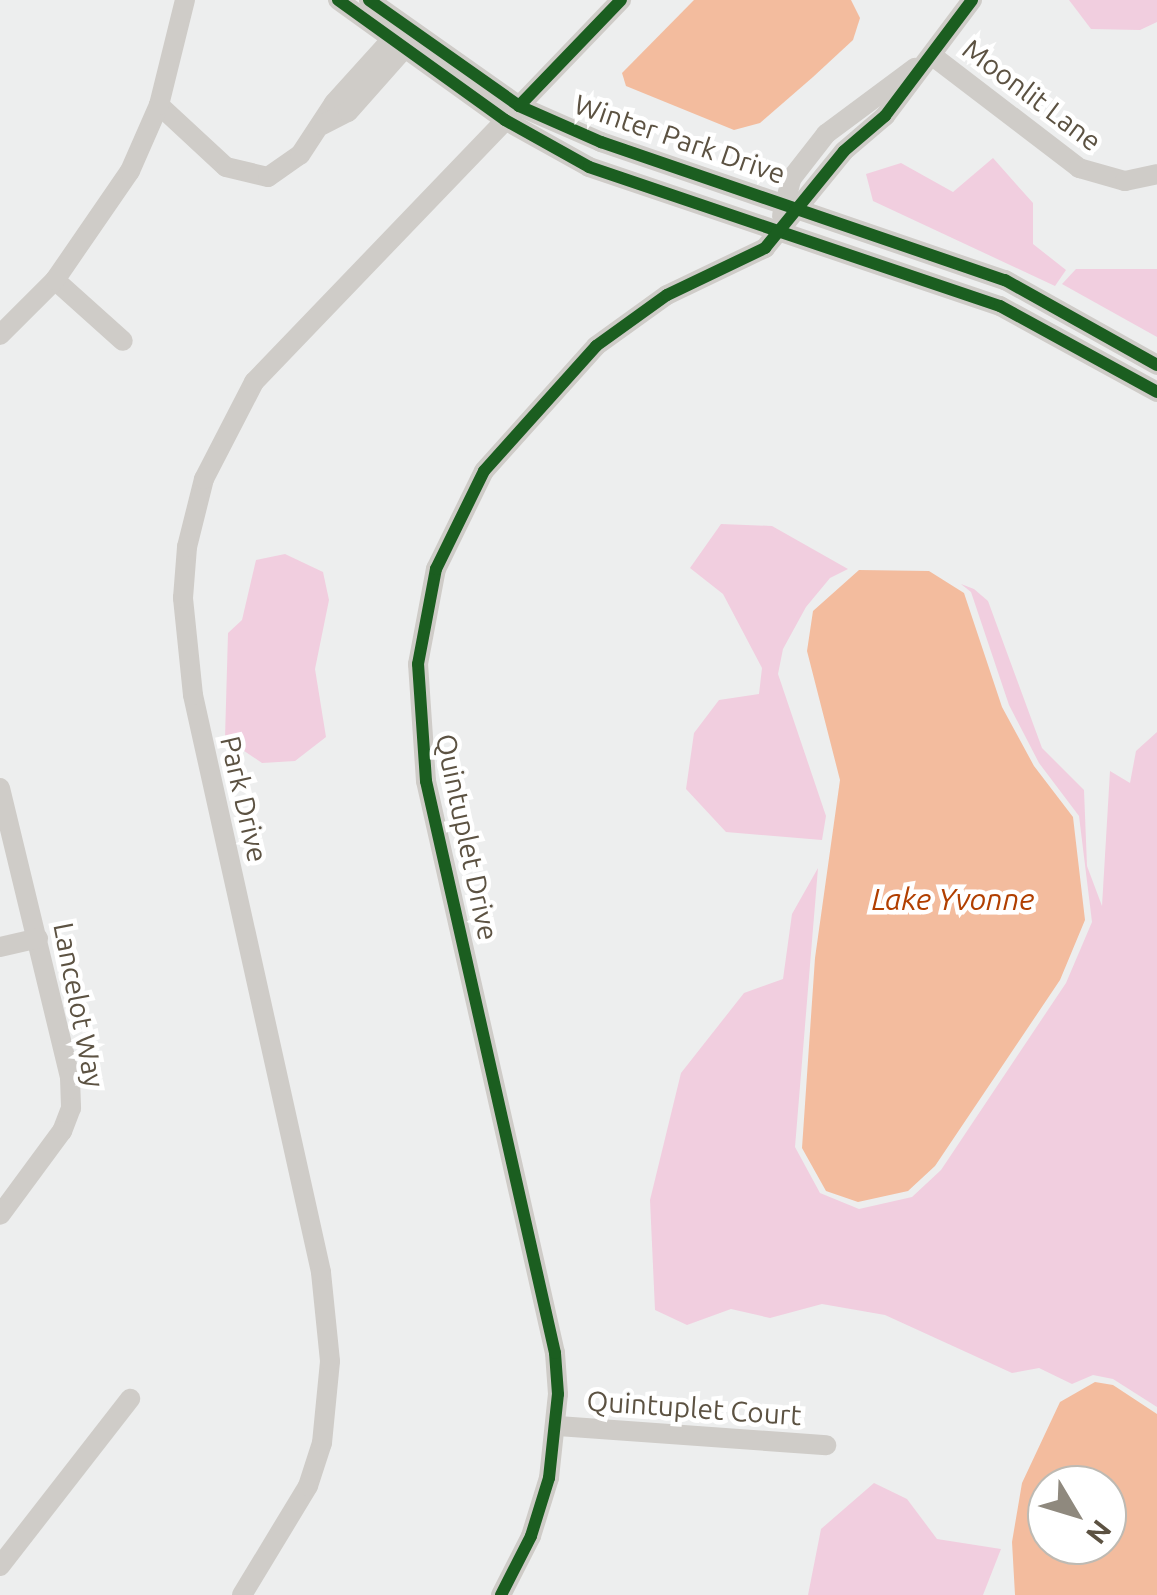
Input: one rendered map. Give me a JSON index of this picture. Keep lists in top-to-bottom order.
{
  "streets": {
    "street": [
      "Moonlit Lane",
      "Winter Park Drive",
      "Park Drive",
      "Quintuplet Drive",
      "Lancelot Way",
      "Quintuplet Court"
    ]
  },
  "crossings": [
    ["Winter Park Drive", "Park Drive"],
    ["Winter Park Drive", "Quintuplet Drive"],
    ["Quintuplet Drive", "Quintuplet Court"]
  ],
  "water": ["Lake Yvonne"],
  "north": "bottom right"
}
